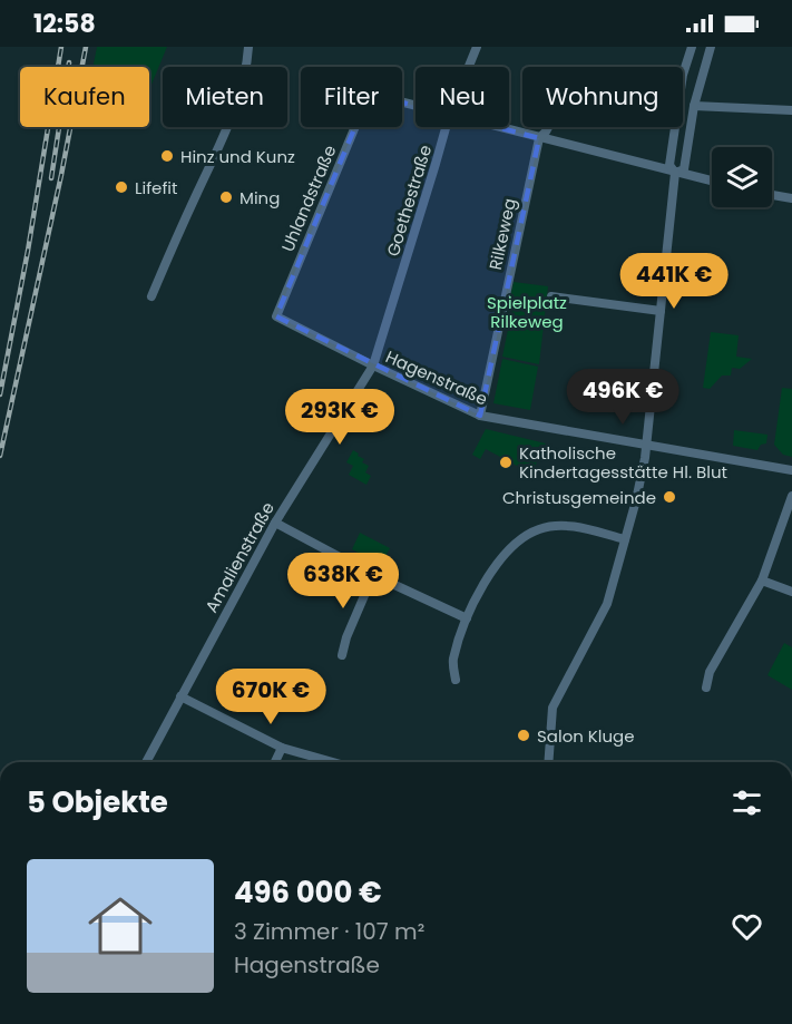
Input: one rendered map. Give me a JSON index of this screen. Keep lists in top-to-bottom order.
{
  "streets": {
    "street": [
      "Uhlandstraße",
      "Goethestraße",
      "Rilkeweg",
      "Hagenstraße",
      "Amalienstraße"
    ]
  },
  "crossings": [
    ["Uhlandstraße", "Hagenstraße"],
    ["Goethestraße", "Hagenstraße"],
    ["Goethestraße", "Amalienstraße"],
    ["Rilkeweg", "Hagenstraße"],
    ["Hagenstraße", "Amalienstraße"]
  ],
  "parks": ["Spielplatz Rilkeweg"],
  "places": [
    "Hinz und Kunz",
    "Lifefit",
    "Ming",
    "Katholische Kindertagesstätte Hl. Blut",
    "Christusgemeinde",
    "Salon Kluge"
  ],
  "page": {
    "status": "12:58",
    "chip": [
      "Kaufen",
      "Mieten",
      "Filter",
      "Neu",
      "Wohnung"
    ],
    "price": [
      "441K €",
      "496K €",
      "293K €",
      "638K €",
      "670K €"
    ],
    "heading": "5 Objekte",
    "list": [
      {
        "name": "496 000 €",
        "note": "3 Zimmer · 107 m² · Hagenstraße"
      }
    ]
  }
}
